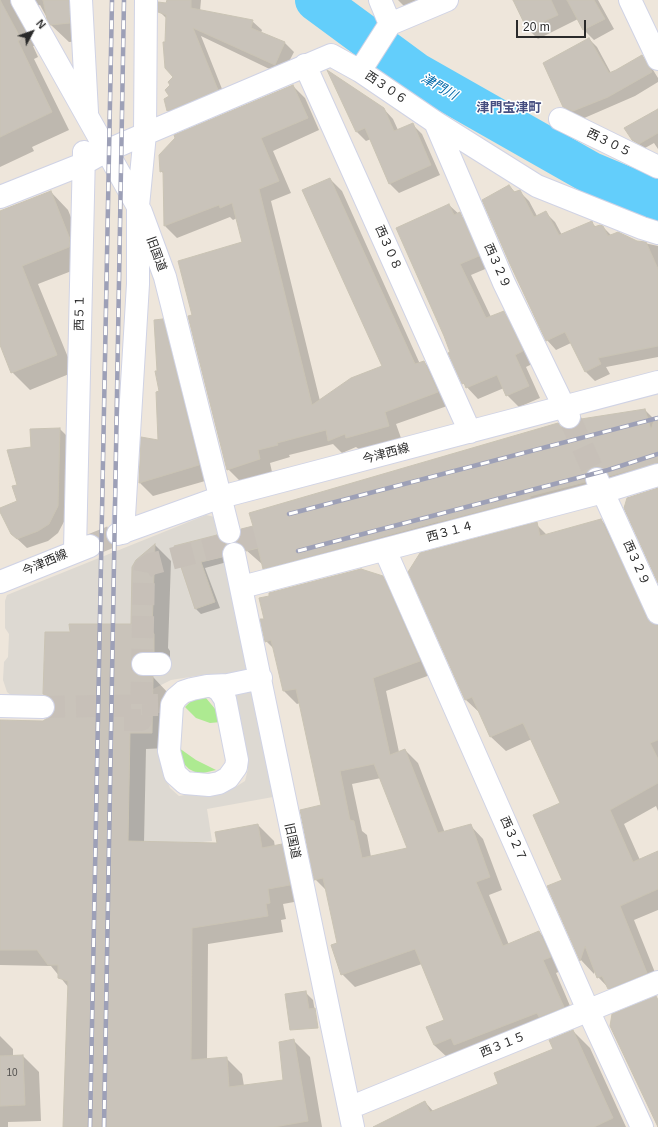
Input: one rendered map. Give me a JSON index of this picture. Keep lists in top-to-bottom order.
{
  "streets": {
    "street": [
      "西３０６",
      "西３０５",
      "西３０８",
      "旧国道",
      "西３２９",
      "西５１",
      "今津西線",
      "西３１４",
      "西３２７",
      "西３１５"
    ]
  },
  "crossings": [
    ["西３０６", "西３０８"],
    ["西３０６", "旧国道"],
    ["西３０６", "西３２９"],
    ["西３０６", "西５１"],
    ["西３０８", "今津西線"],
    ["旧国道", "西５１"],
    ["旧国道", "今津西線"],
    ["旧国道", "西３１４"],
    ["旧国道", "西３１５"],
    ["西３２９", "今津西線"],
    ["西３２９", "西３１４"],
    ["西５１", "今津西線"],
    ["西３１４", "西３２７"],
    ["西３２７", "西３１５"]
  ],
  "districts": ["津門宝津町"],
  "water": ["津門川"],
  "house_numbers": ["10"],
  "scale_bar": "20 m",
  "north": "top right"
}
